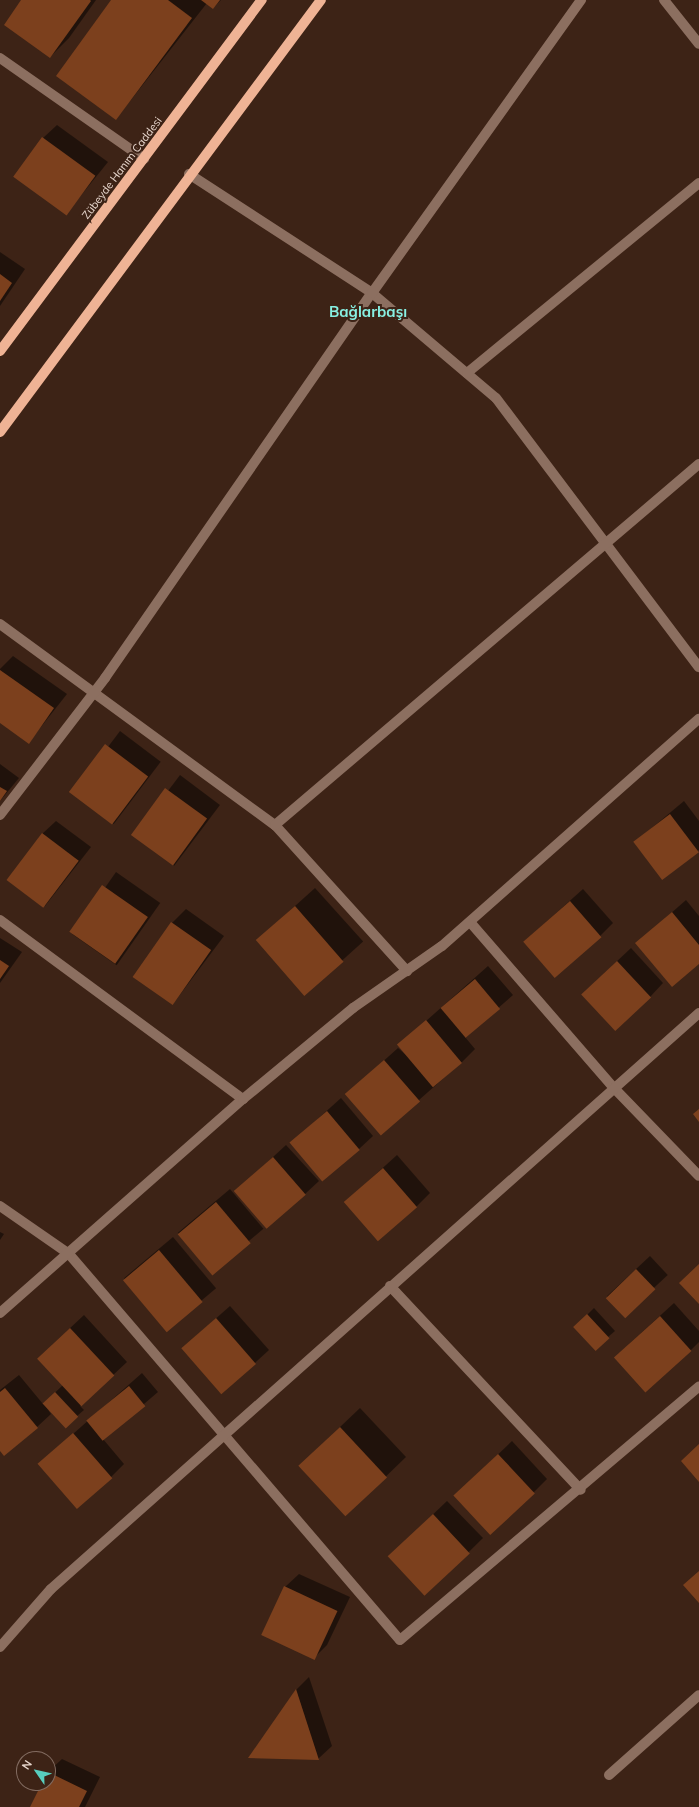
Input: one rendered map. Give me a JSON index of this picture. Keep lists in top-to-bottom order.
{
  "streets": {
    "main road": ["Zübeyde Hanım Caddesi"]
  },
  "districts": ["Bağlarbaşı"],
  "north": "top left"
}
